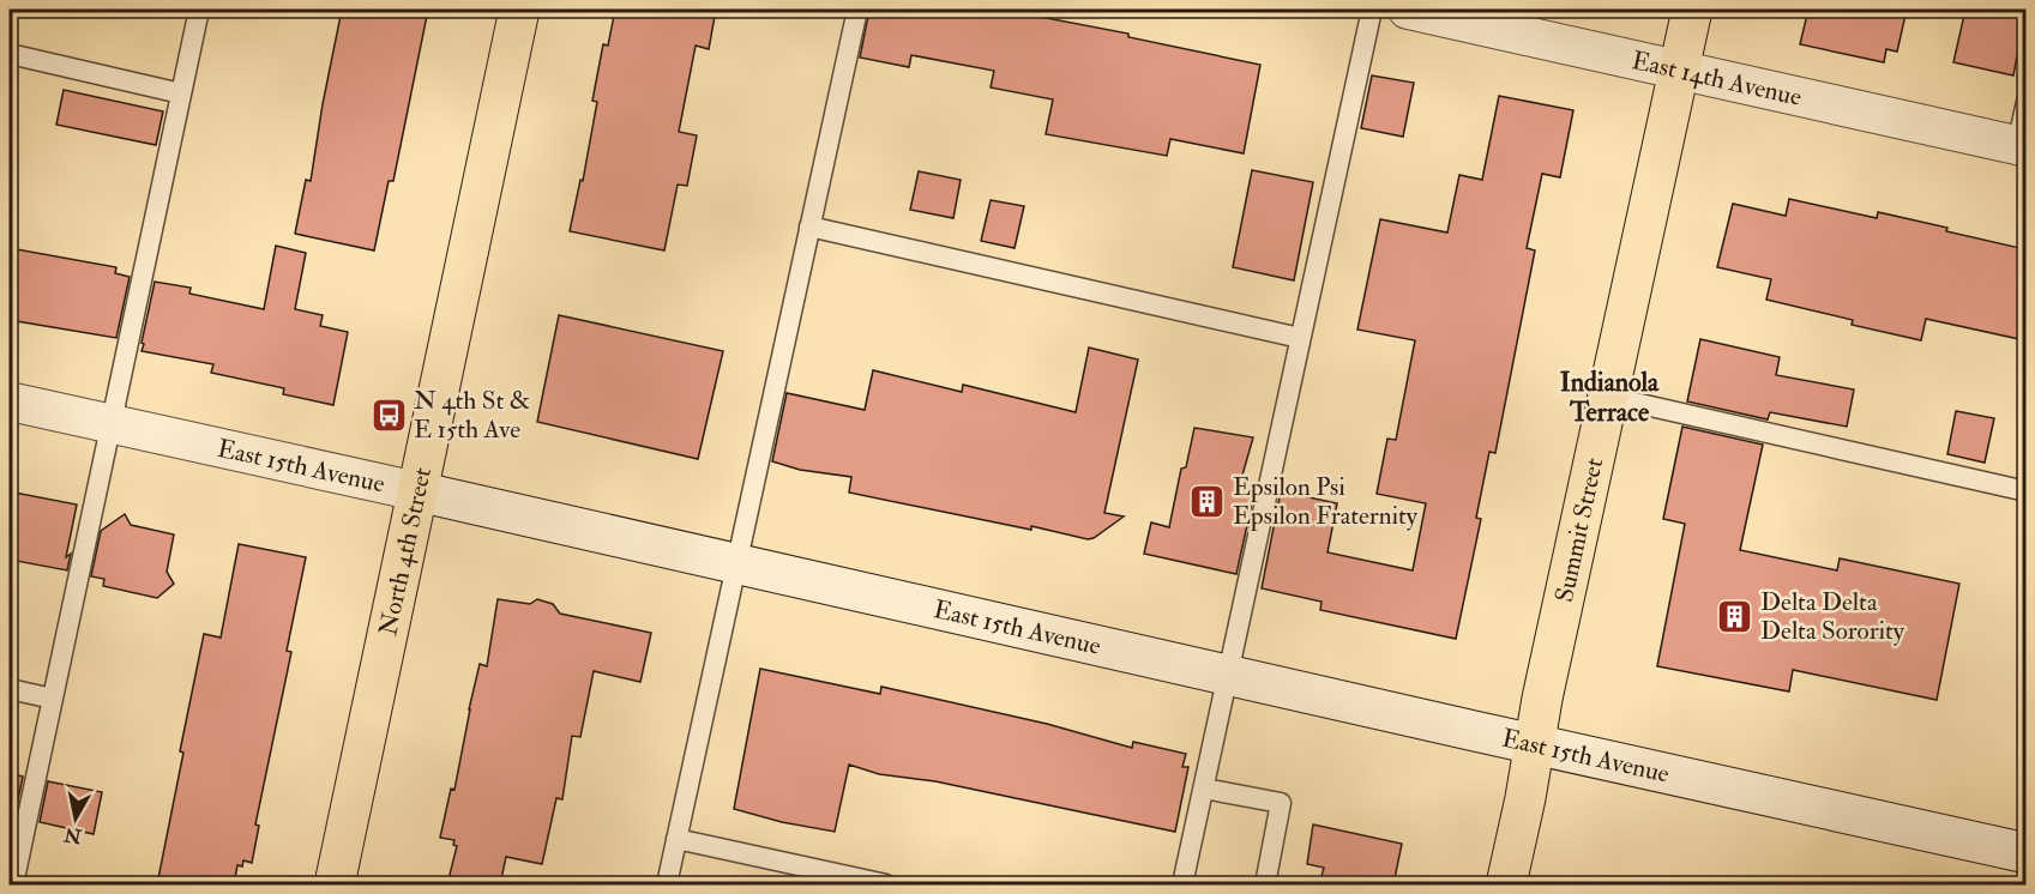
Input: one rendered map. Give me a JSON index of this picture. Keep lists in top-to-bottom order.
{
  "streets": {
    "main road": ["Summit Street", "North 4th Street"],
    "street": ["East 14th Avenue", "East 15th Avenue"]
  },
  "crossings": [
    ["East 14th Avenue", "Summit Street"],
    ["East 15th Avenue", "Summit Street"],
    ["East 15th Avenue", "North 4th Street"]
  ],
  "districts": ["Indianola Terrace"],
  "places": {
    "bus stop": ["N 4th St & E 15th Ave"],
    "building": ["Epsilon Psi Epsilon Fraternity", "Delta Delta Delta Sorority"]
  },
  "north": "bottom"
}
